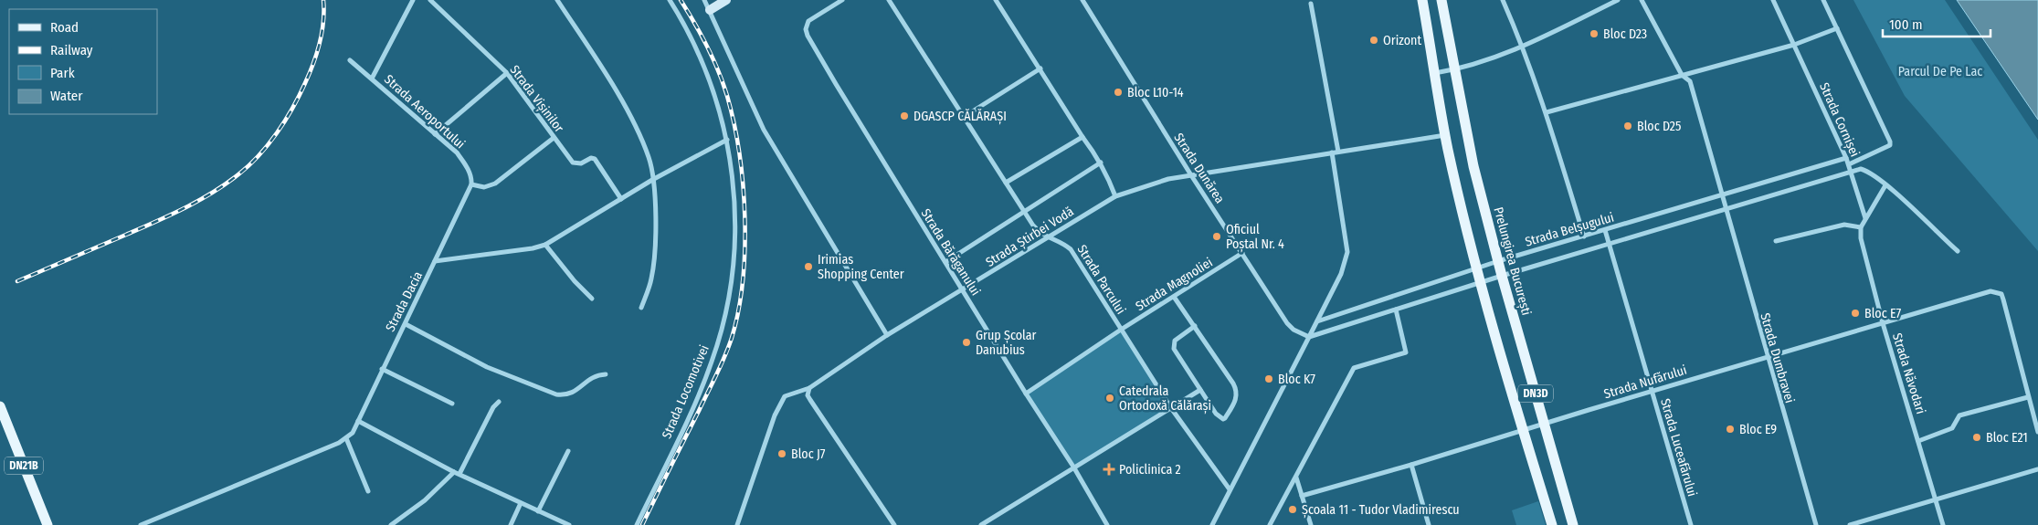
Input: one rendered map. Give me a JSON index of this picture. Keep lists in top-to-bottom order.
{
  "streets": {
    "main road": ["Prelungirea București", "DN3D", "DN21B"],
    "street": [
      "Strada Vișinilor",
      "Strada Aeroportului",
      "Strada Cornișei",
      "Strada Dunărea",
      "Strada Belșugului",
      "Strada Știrbei Vodă",
      "Strada Bărăganului",
      "Strada Parcului",
      "Strada Magnoliei",
      "Strada Dacia",
      "Strada Dumbravei",
      "Strada Năvodari",
      "Strada Nufărului",
      "Strada Locomotivei",
      "Strada Luceafărului"
    ]
  },
  "crossings": [
    ["Strada Vișinilor", "Strada Dacia"],
    ["Strada Cornișei", "Strada Belșugului"],
    ["Strada Dunărea", "Strada Belșugului"],
    ["Strada Dunărea", "Strada Știrbei Vodă"],
    ["Strada Dunărea", "Strada Magnoliei"],
    ["Strada Belșugului", "Prelungirea București"],
    ["Strada Belșugului", "Strada Dumbravei"],
    ["Strada Belșugului", "DN3D"],
    ["Strada Belșugului", "Strada Luceafărului"],
    ["Strada Știrbei Vodă", "Strada Bărăganului"],
    ["Strada Știrbei Vodă", "Strada Parcului"],
    ["Strada Știrbei Vodă", "DN3D"],
    ["Strada Bărăganului", "Strada Magnoliei"],
    ["Prelungirea București", "Strada Nufărului"],
    ["Strada Parcului", "Strada Magnoliei"],
    ["Strada Dacia", "Strada Locomotivei"],
    ["Strada Dumbravei", "Strada Nufărului"],
    ["Strada Năvodari", "Strada Nufărului"],
    ["Strada Nufărului", "DN3D"],
    ["Strada Nufărului", "Strada Luceafărului"]
  ],
  "parks": ["Parcul De Pe Lac"],
  "places": {
    "other": [
      "Bloc D23",
      "Orizont",
      "Bloc L10-14",
      "DGASCP CĂLĂRAȘI",
      "Bloc D25",
      "Oficiul Poștal Nr. 4",
      "Irimias Shopping Center",
      "Bloc E7",
      "Grup Școlar Danubius",
      "Bloc K7",
      "Catedrala Ortodoxă Călărași",
      "Bloc E9",
      "Bloc E21",
      "Bloc J7",
      "Școala 11 - Tudor Vladimirescu"
    ],
    "health": ["Policlinica 2"]
  },
  "legend": [
    "Road",
    "Railway",
    "Park",
    "Water"
  ],
  "scale_bar": "100 m"
}
